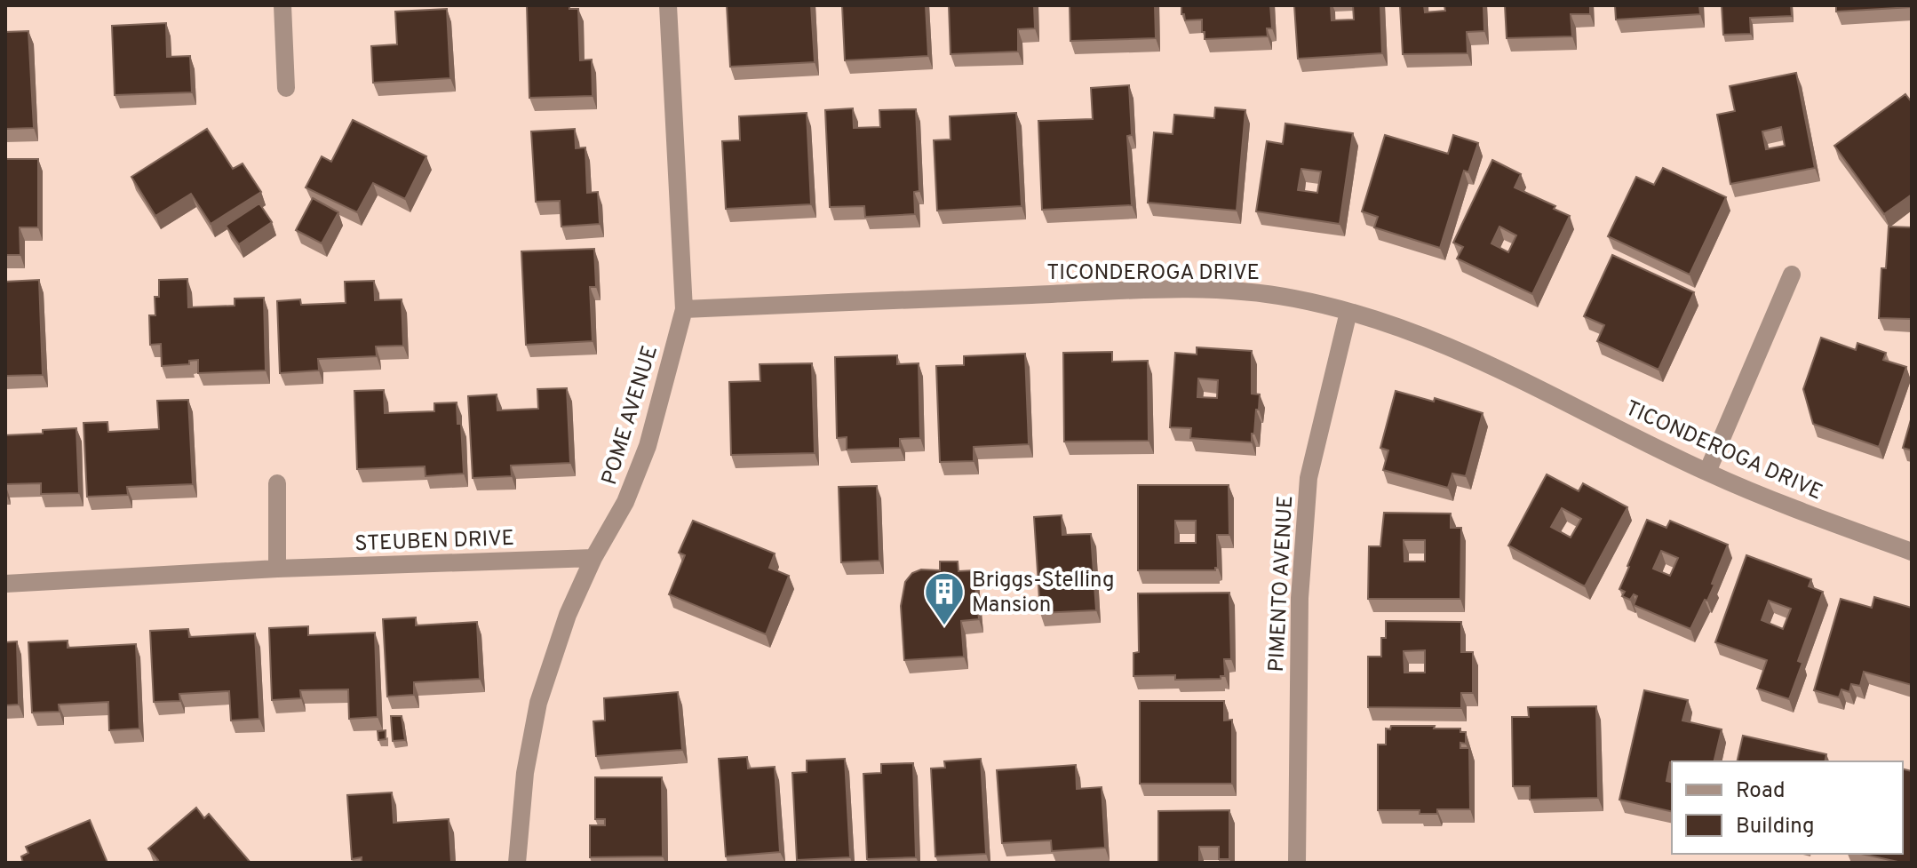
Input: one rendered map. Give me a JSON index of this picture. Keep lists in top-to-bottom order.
{
  "streets": {
    "street": [
      "TICONDEROGA DRIVE",
      "POME AVENUE",
      "STEUBEN DRIVE",
      "PIMENTO AVENUE"
    ]
  },
  "crossings": [
    ["TICONDEROGA DRIVE", "POME AVENUE"],
    ["TICONDEROGA DRIVE", "PIMENTO AVENUE"],
    ["POME AVENUE", "STEUBEN DRIVE"]
  ],
  "places": {
    "building": ["Briggs-Stelling Mansion"]
  },
  "legend": ["Road", "Building"]
}
